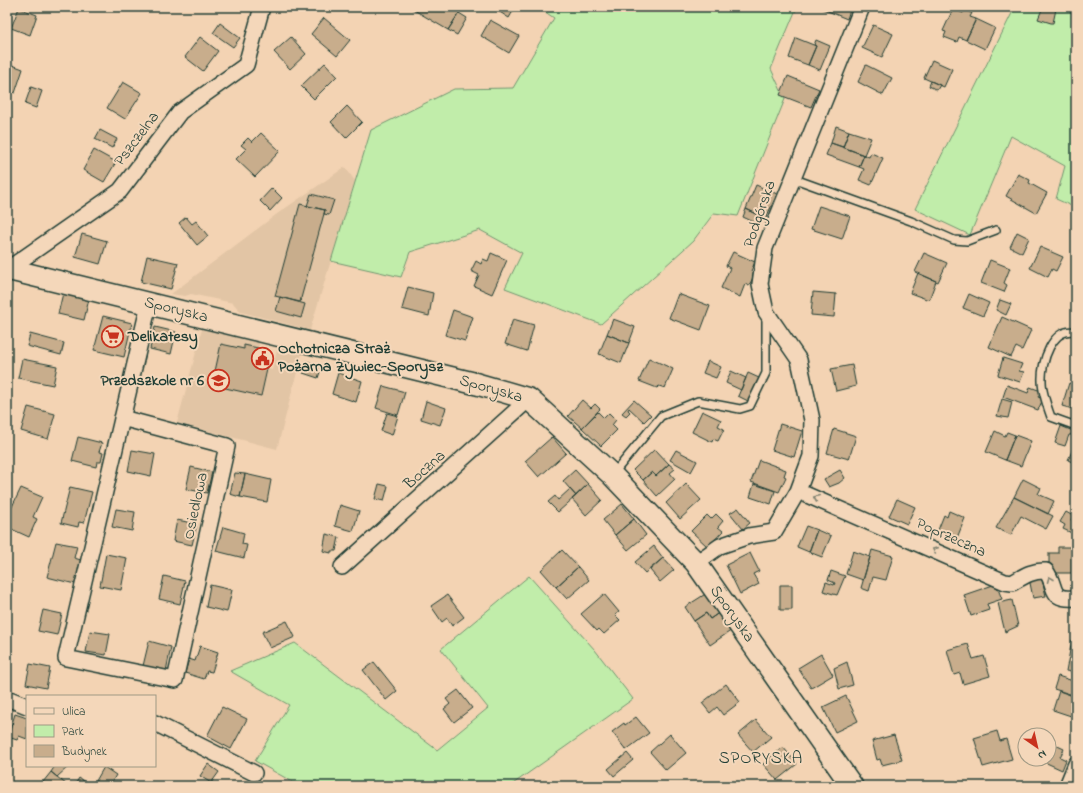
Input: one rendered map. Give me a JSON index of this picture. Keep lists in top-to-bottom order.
{
  "streets": {
    "street": [
      "Pszczelna",
      "Podgórska",
      "Sporyska",
      "Boczna",
      "Osiedlowa",
      "Poprzeczna"
    ]
  },
  "crossings": [
    ["Pszczelna", "Sporyska"],
    ["Podgórska", "Sporyska"],
    ["Podgórska", "Poprzeczna"],
    ["Sporyska", "Boczna"]
  ],
  "one_way": ["Poprzeczna"],
  "districts": ["SPORYSKA"],
  "places": {
    "supermarket": ["Delikatesy"],
    "public building": ["Ochotnicza Straż Pożarna Żywiec-Sporysz"],
    "school or university": ["Przedszkole nr 6"]
  },
  "legend": ["Ulica", "Park", "Budynek"],
  "north": "bottom right"
}
